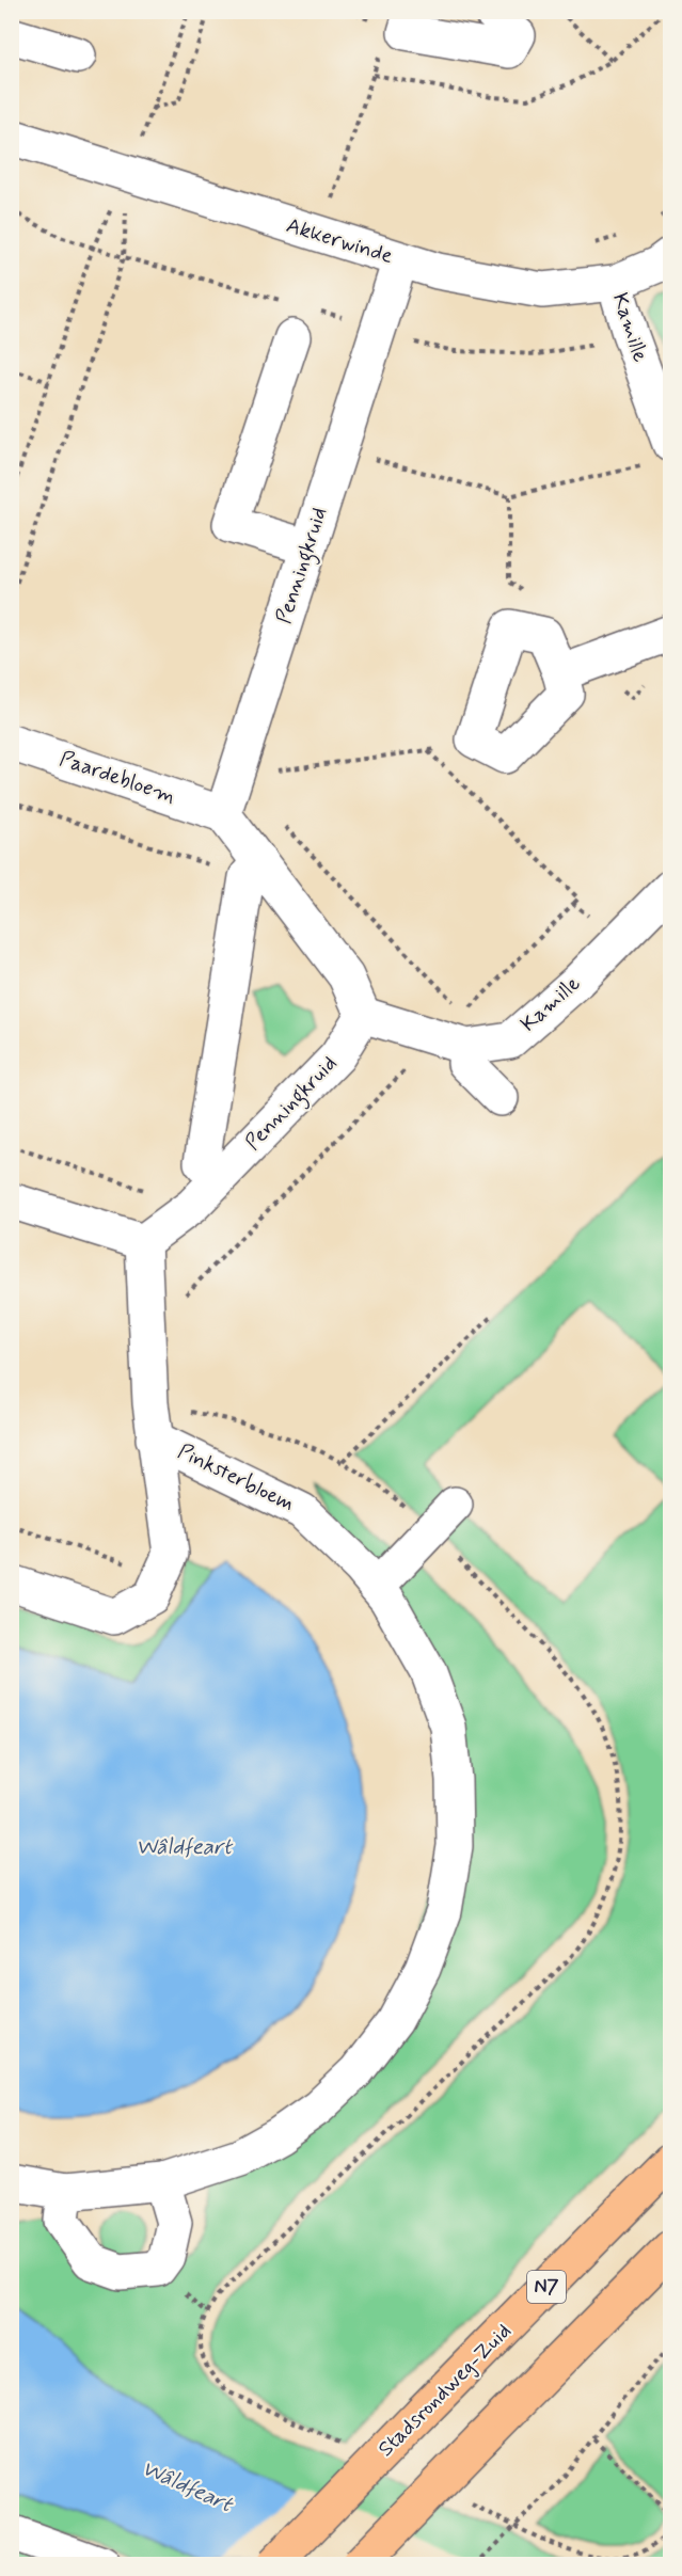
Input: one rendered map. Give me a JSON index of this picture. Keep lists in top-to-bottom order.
{
  "streets": {
    "highway": ["N7", "Stadsrondweg-Zuid"],
    "street": [
      "Akkerwinde",
      "Kamille",
      "Penningkruid",
      "Paardebloem",
      "Pinksterbloem"
    ]
  },
  "crossings": [
    ["Akkerwinde", "Kamille"],
    ["Akkerwinde", "Penningkruid"],
    ["Kamille", "Penningkruid"],
    ["Penningkruid", "Paardebloem"],
    ["Penningkruid", "Pinksterbloem"]
  ],
  "water": ["Wâldfeart"]
}
